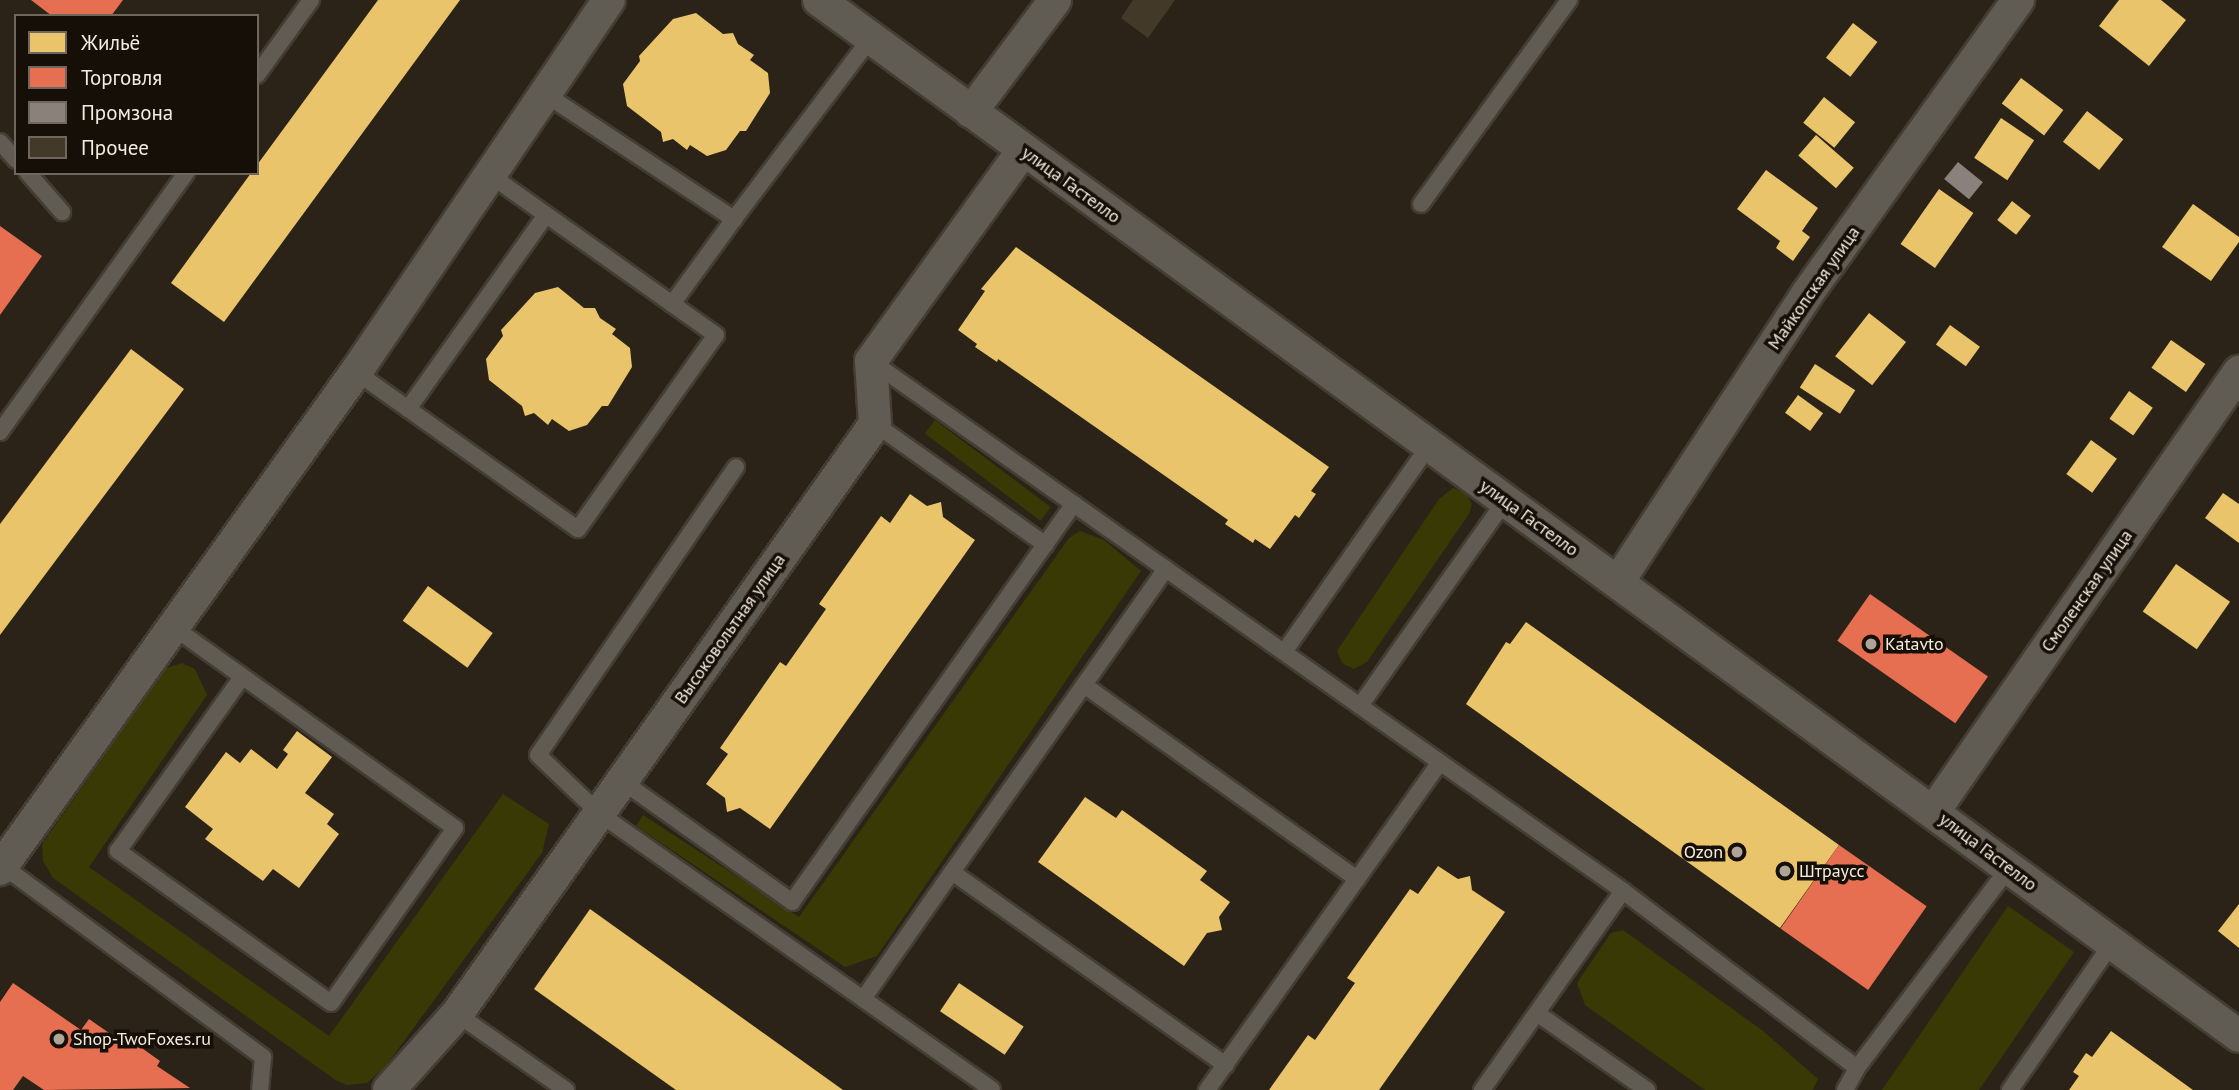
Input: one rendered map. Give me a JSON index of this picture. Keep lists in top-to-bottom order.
{
  "streets": {
    "street": [
      "улица Гастелло",
      "Майкопская улица",
      "Смоленская улица",
      "Высоковольтная улица"
    ]
  },
  "crossings": [
    ["улица Гастелло", "Майкопская улица"],
    ["улица Гастелло", "Смоленская улица"]
  ],
  "places": [
    "Katavto",
    "Ozon",
    "Штраусс",
    "Shop-TwoFoxes.ru"
  ],
  "legend": [
    "Жильё",
    "Торговля",
    "Промзона",
    "Прочее"
  ]
}
